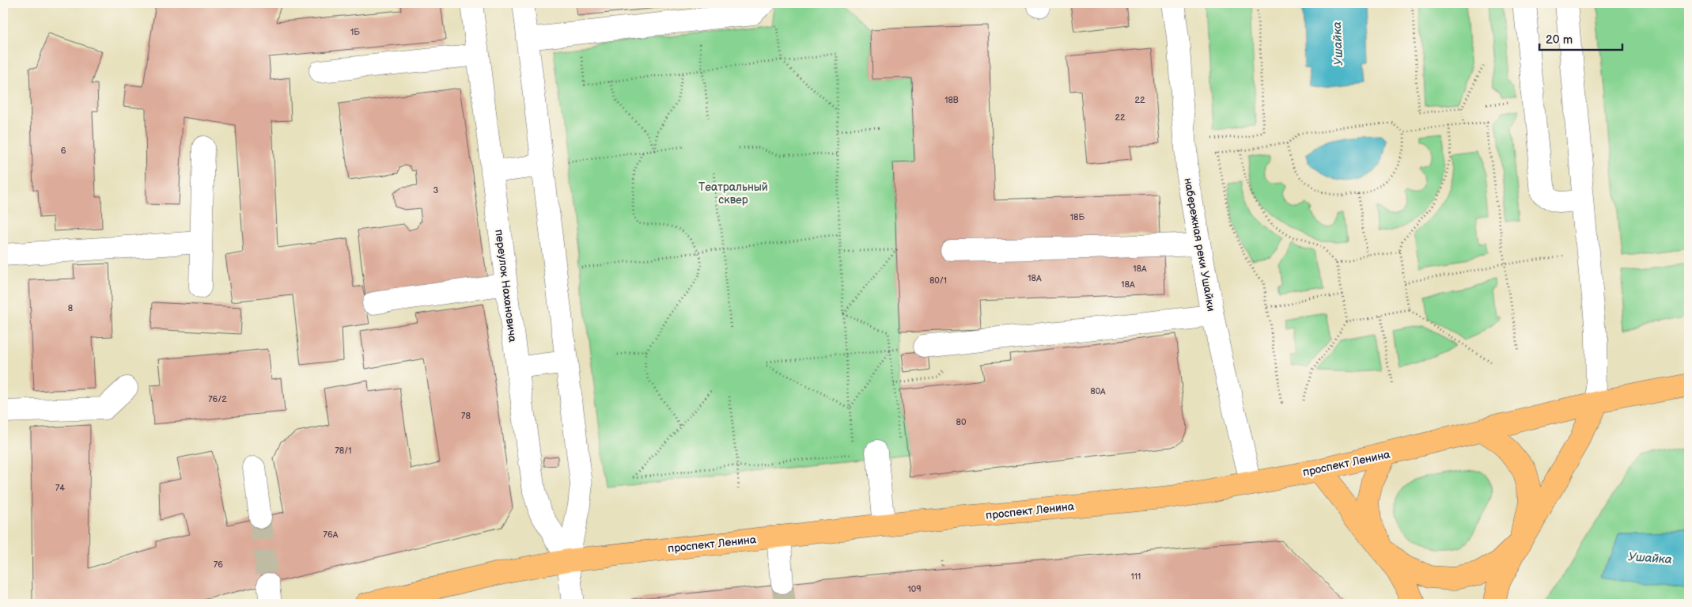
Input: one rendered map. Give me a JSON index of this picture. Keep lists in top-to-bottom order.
{
  "streets": {
    "main road": ["проспект Ленина"],
    "street": ["набережная реки Ушайки", "переулок Нахановича"]
  },
  "crossings": [
    ["набережная реки Ушайки", "проспект Ленина"],
    ["переулок Нахановича", "проспект Ленина"]
  ],
  "water": ["Ушайка"],
  "parks": ["Театральный сквер"],
  "house_numbers": [
    "1Б",
    "18В",
    "22",
    "22",
    "6",
    "3",
    "18Б",
    "18А",
    "18А",
    "80/1",
    "18А",
    "8",
    "80А",
    "76/2",
    "78",
    "80",
    "78/1",
    "74",
    "76А",
    "76",
    "111",
    "109"
  ],
  "scale_bar": "20 m"
}
